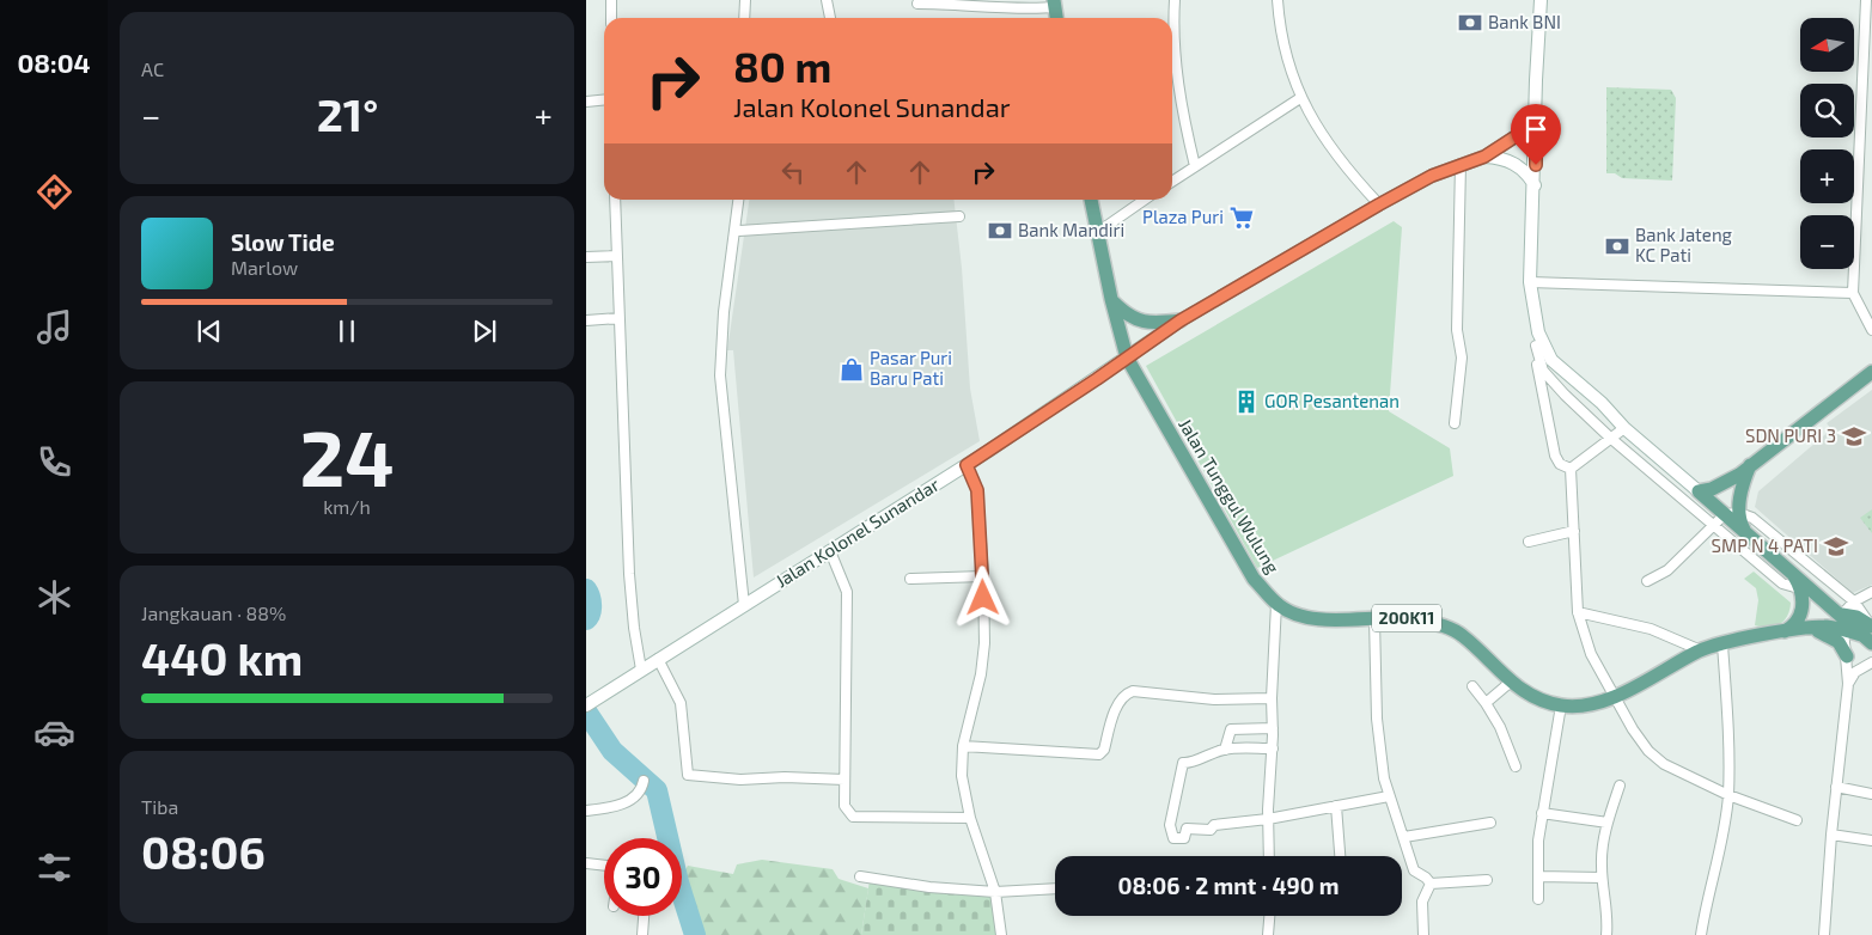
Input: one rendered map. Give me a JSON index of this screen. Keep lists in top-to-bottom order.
{
  "streets": {
    "main road": ["Jalan Tunggul Wulung", "Jalan Kolonel Sunandar", "200K11"]
  },
  "crossings": [
    ["Jalan Tunggul Wulung", "Jalan Kolonel Sunandar"]
  ],
  "places": {
    "bank": ["Bank BNI", "Bank Mandiri", "Bank Jateng KC Pati"],
    "supermarket": ["Plaza Puri"],
    "shop": ["Pasar Puri Baru Pati"],
    "building": ["GOR Pesantenan"],
    "school or university": ["SDN PURI 3", "SMP N 4 PATI"]
  },
  "north": "left",
  "page": {
    "tabs": "08:04",
    "tile": [
      "AC",
      ["24", "km/h"],
      ["Jangkauan · 88%", "440 km"],
      ["Tiba", "08:06"]
    ],
    "map_buttons": ["+", "−"],
    "turn": ["80 m", "Jalan Kolonel Sunandar"],
    "heat": ["−", "21°", "+"],
    "song": ["Slow Tide", "Marlow"],
    "limit": "30",
    "trip": "08:06 · 2 mnt · 490 m"
  }
}
